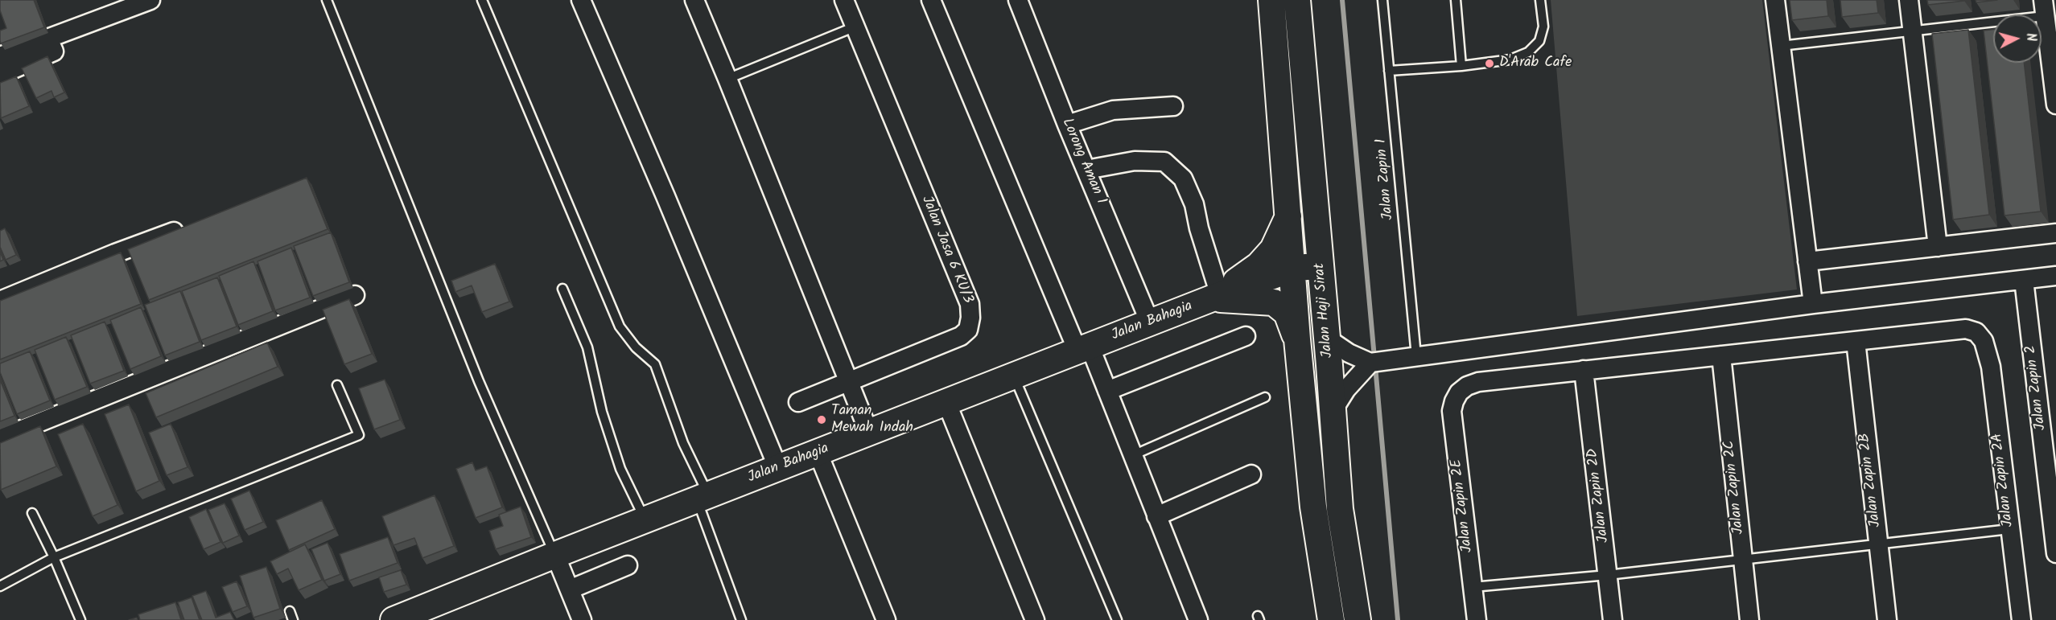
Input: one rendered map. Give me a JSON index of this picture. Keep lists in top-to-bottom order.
{
  "streets": {
    "main road": ["Jalan Haji Sirat", "Jalan Bahagia"],
    "street": [
      "Lorong Aman 1",
      "Jalan Jasa 6 KU/3",
      "Jalan Zapin 2",
      "Jalan Zapin 2B",
      "Jalan Zapin 2A",
      "Jalan Zapin 2C",
      "Jalan Zapin 2D",
      "Jalan Zapin 2E"
    ],
    "lane": ["Jalan Zapin 1"]
  },
  "crossings": [
    ["Lorong Aman 1", "Jalan Bahagia"],
    ["Jalan Haji Sirat", "Jalan Bahagia"],
    ["Jalan Zapin 2B", "Jalan Zapin 2A"],
    ["Jalan Zapin 2D", "Jalan Zapin 2E"]
  ],
  "places": ["D'Arab Cafe", "Taman Mewah Indah"],
  "north": "right"
}
